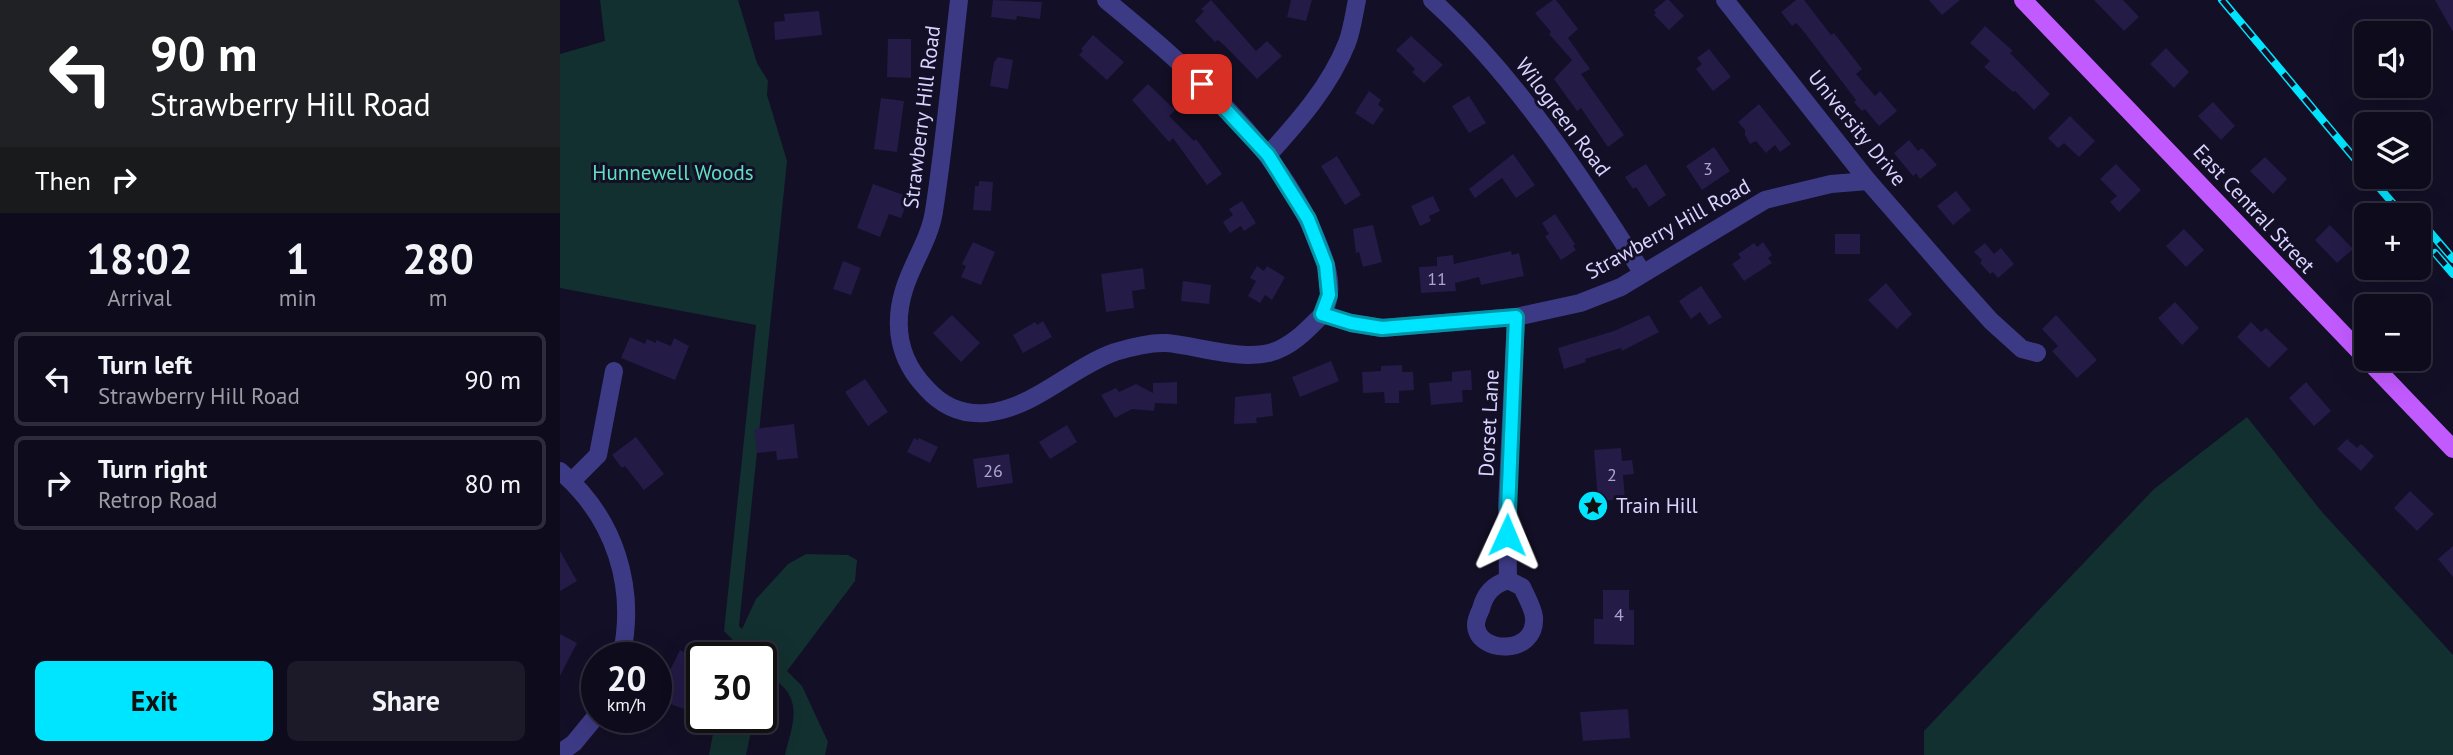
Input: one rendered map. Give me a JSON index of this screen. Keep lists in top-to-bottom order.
{
  "streets": {
    "main road": ["East Central Street"],
    "street": [
      "Strawberry Hill Road",
      "Wilogreen Road",
      "University Drive",
      "Dorset Lane"
    ]
  },
  "crossings": [
    ["Strawberry Hill Road", "Wilogreen Road"],
    ["Strawberry Hill Road", "University Drive"],
    ["Strawberry Hill Road", "Dorset Lane"]
  ],
  "parks": ["Hunnewell Woods"],
  "places": {
    "place": ["Train Hill"]
  },
  "house_numbers": [
    "3",
    "11",
    "26",
    "2",
    "4"
  ],
  "page": {
    "turn": ["90 m", "Strawberry Hill Road"],
    "map_buttons": ["+", "−"],
    "then": "Then",
    "eta": [
      "18:02",
      "Arrival",
      "1",
      "min",
      "280",
      "m"
    ],
    "list": [
      {
        "name": "Turn left",
        "note": "Strawberry Hill Road",
        "value": "90 m"
      },
      {
        "name": "Turn right",
        "note": "Retrop Road",
        "value": "80 m"
      }
    ],
    "speed": "20 km/h",
    "limit": "30",
    "buttons": ["Exit", "Share"]
  }
}
